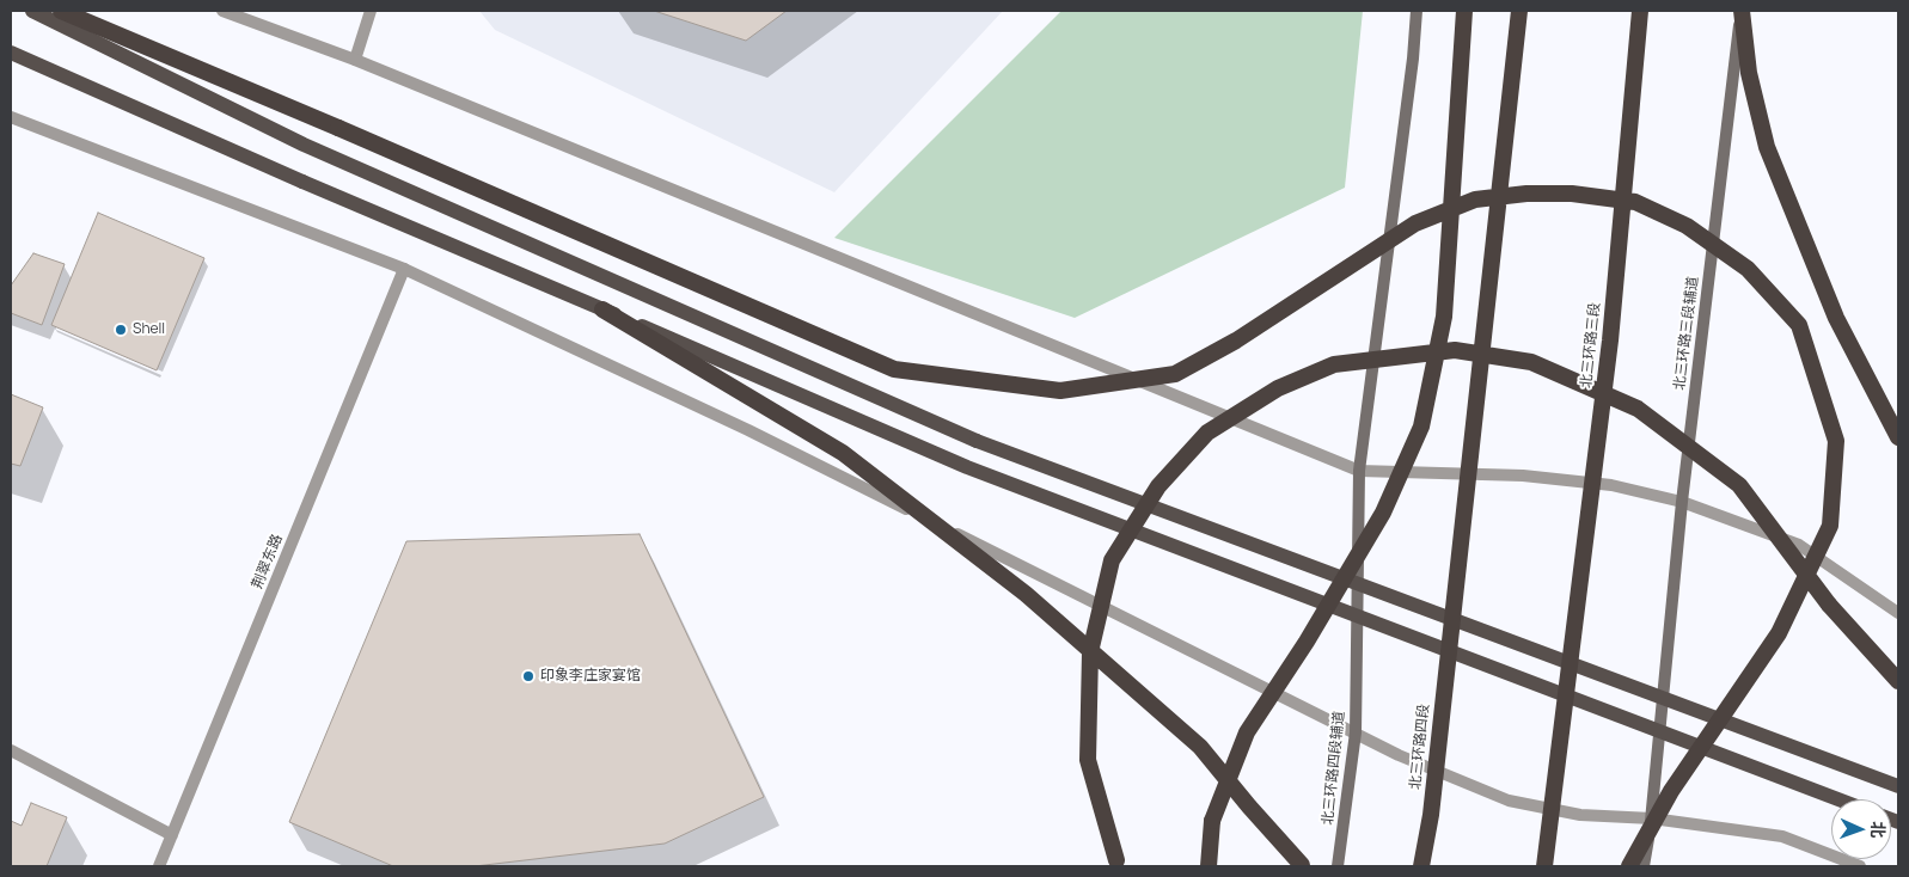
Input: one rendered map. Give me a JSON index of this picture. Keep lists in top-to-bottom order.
{
  "streets": {
    "highway": ["北三环路三段", "北三环路四段"],
    "main road": ["北三环路三段辅道", "北三环路四段辅道"],
    "street": ["荆翠东路"]
  },
  "places": ["Shell", "印象李庄家宴馆"],
  "north": "right"
}
